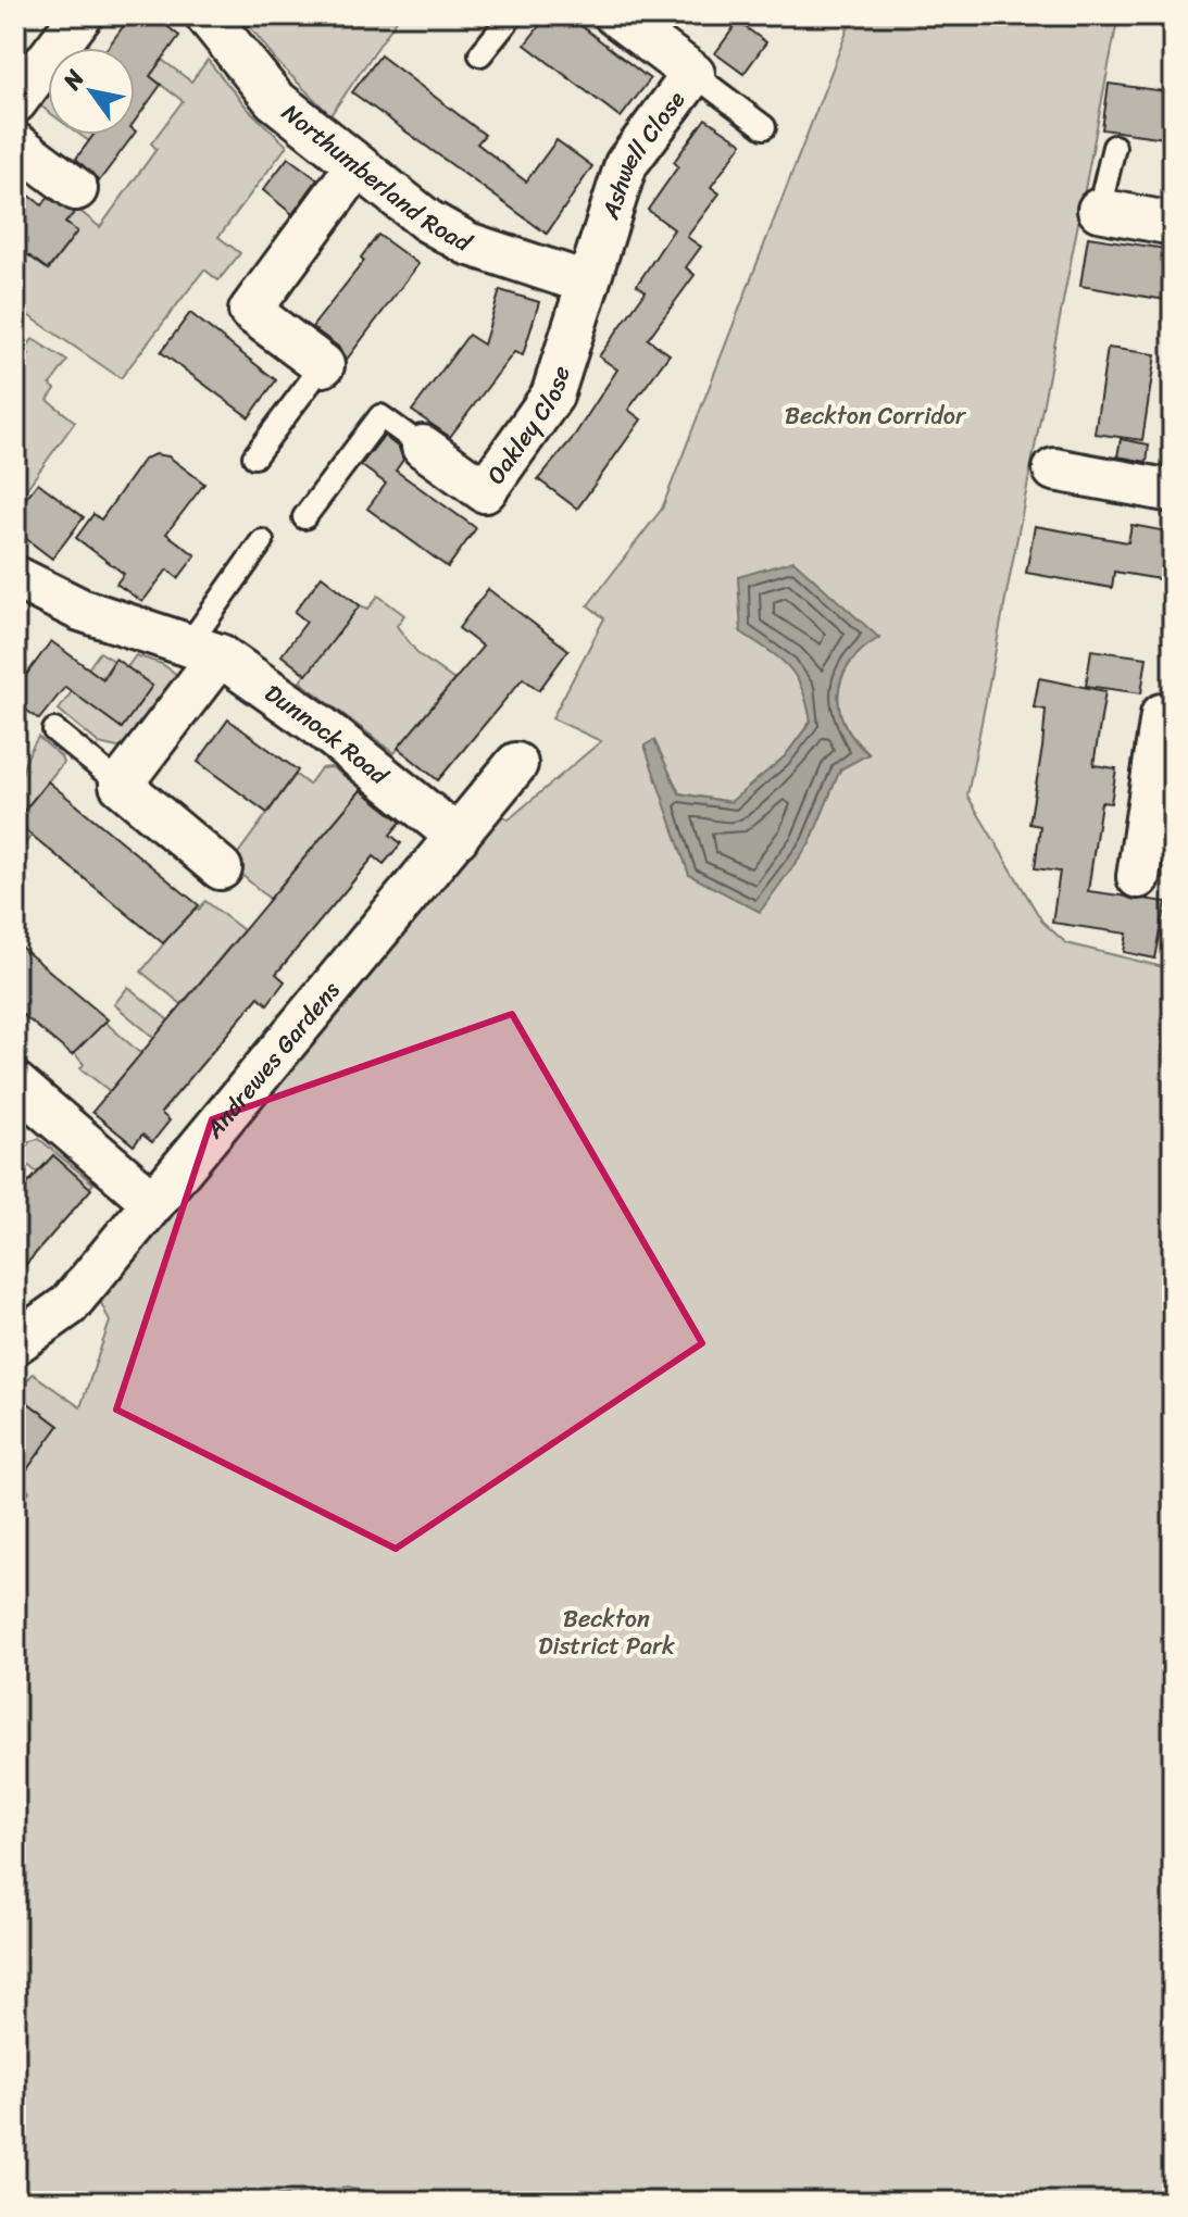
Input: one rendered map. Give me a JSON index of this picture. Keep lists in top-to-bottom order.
{
  "streets": {
    "street": [
      "Ashwell Close",
      "Northumberland Road",
      "Oakley Close",
      "Dunnock Road",
      "Andrewes Gardens"
    ]
  },
  "crossings": [
    ["Ashwell Close", "Northumberland Road"],
    ["Ashwell Close", "Oakley Close"],
    ["Northumberland Road", "Oakley Close"],
    ["Dunnock Road", "Andrewes Gardens"]
  ],
  "parks": ["Beckton Corridor", "Beckton District Park"],
  "north": "top left"
}
